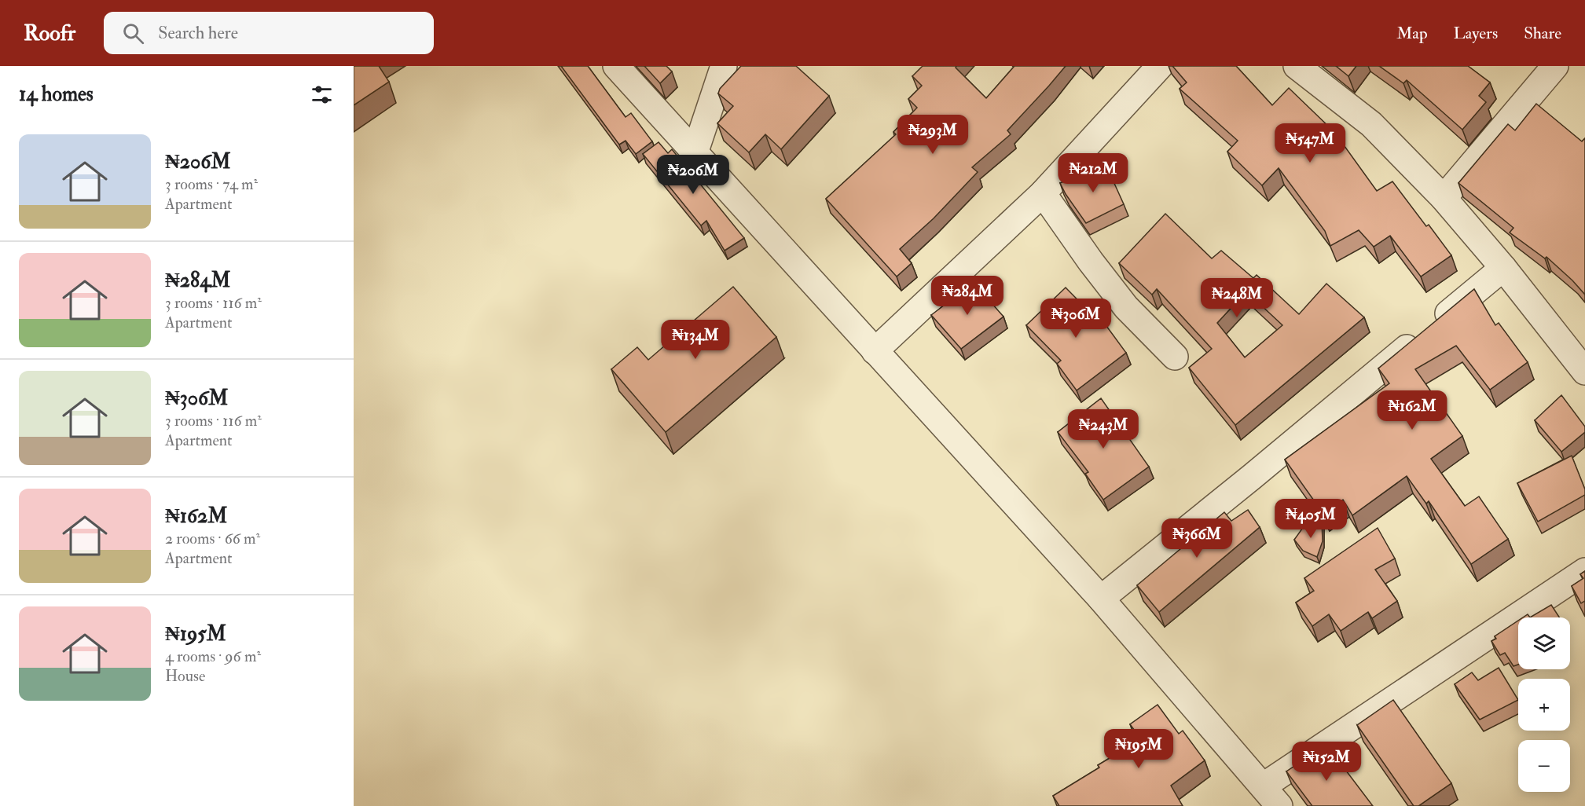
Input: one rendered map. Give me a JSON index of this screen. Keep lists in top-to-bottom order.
{
  "page": {
    "header": "Roofr",
    "search": "Search here",
    "nav": ["Map", "Layers", "Share"],
    "heading": "14 homes",
    "price": [
      "₦293M",
      "₦547M",
      "₦212M",
      "₦206M",
      "₦284M",
      "₦248M",
      "₦306M",
      "₦134M",
      "₦162M",
      "₦243M",
      "₦405M",
      "₦366M",
      "₦195M",
      "₦152M"
    ],
    "list": [
      {
        "name": "₦206M",
        "note": "3 rooms · 74 m² · Apartment"
      },
      {
        "name": "₦284M",
        "note": "3 rooms · 116 m² · Apartment"
      },
      {
        "name": "₦306M",
        "note": "3 rooms · 116 m² · Apartment"
      },
      {
        "name": "₦162M",
        "note": "2 rooms · 66 m² · Apartment"
      },
      {
        "name": "₦195M",
        "note": "4 rooms · 96 m² · House"
      }
    ],
    "map_buttons": ["+", "−"]
  }
}
